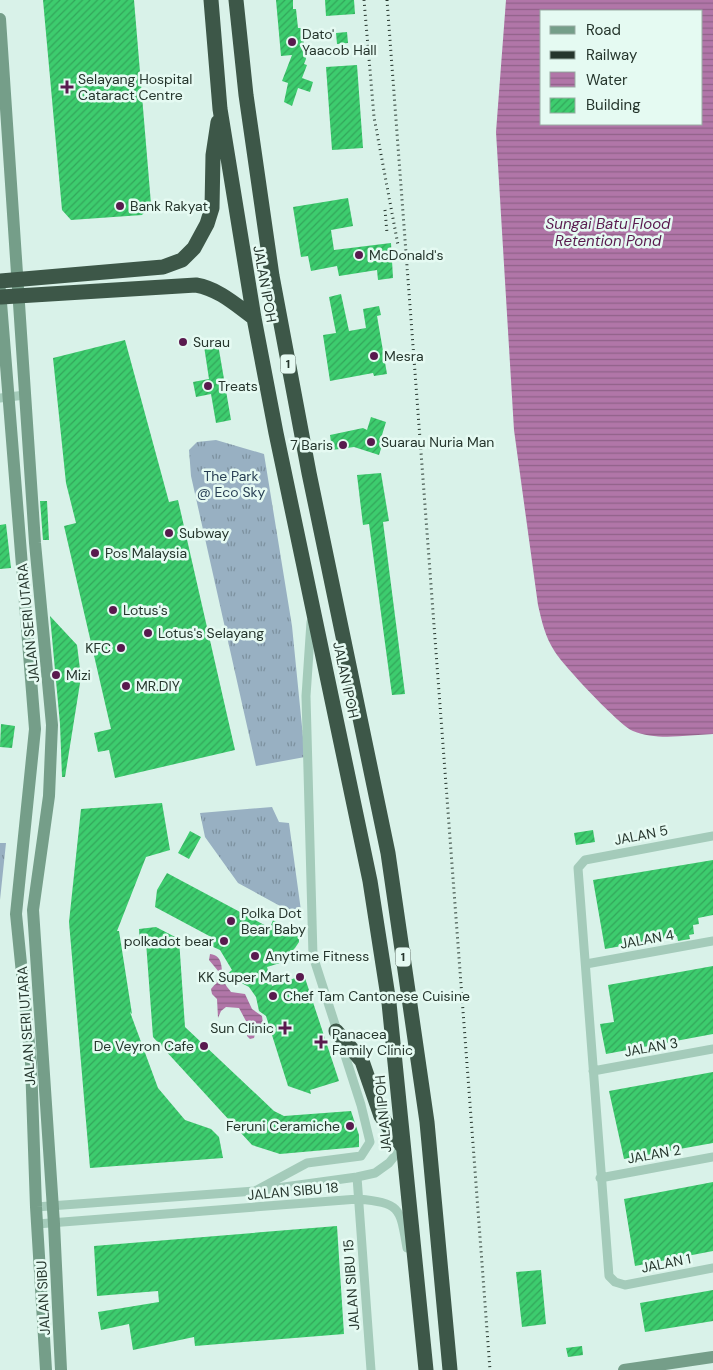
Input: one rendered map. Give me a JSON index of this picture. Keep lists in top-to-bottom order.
{
  "streets": {
    "highway": ["JALAN IPOH", "1"],
    "street": [
      "JALAN SERI UTARA",
      "JALAN 5",
      "JALAN 4",
      "JALAN 3",
      "JALAN 2",
      "JALAN SIBU 18",
      "JALAN 1",
      "JALAN SIBU 15",
      "JALAN SIBU"
    ]
  },
  "crossings": [
    ["JALAN IPOH", "JALAN SIBU 18"],
    ["JALAN SERI UTARA", "JALAN SIBU 18"],
    ["JALAN SERI UTARA", "JALAN SIBU"],
    ["JALAN 5", "JALAN 4"],
    ["JALAN 2", "JALAN 1"],
    ["JALAN SIBU 18", "JALAN SIBU 15"],
    ["JALAN SIBU 18", "JALAN SIBU"]
  ],
  "water": ["Sungai Batu Flood Retention Pond"],
  "parks": ["The Park @ Eco Sky"],
  "places": {
    "other": [
      "Dato' Yaacob Hall",
      "Bank Rakyat",
      "McDonald's",
      "Surau",
      "Mesra",
      "Treats",
      "Suarau Nuria Man",
      "7 Baris",
      "Subway",
      "Pos Malaysia",
      "Lotus's",
      "Lotus's Selayang",
      "KFC",
      "Mizi",
      "MR.DIY",
      "Polka Dot Bear Baby",
      "polkadot bear",
      "Anytime Fitness",
      "KK Super Mart",
      "Chef Tam Cantonese Cuisine",
      "De Veyron Cafe",
      "Feruni Ceramiche"
    ],
    "health": ["Selayang Hospital Cataract Centre", "Sun Clinic", "Panacea Family Clinic"]
  },
  "legend": [
    "Road",
    "Railway",
    "Water",
    "Building"
  ]
}
